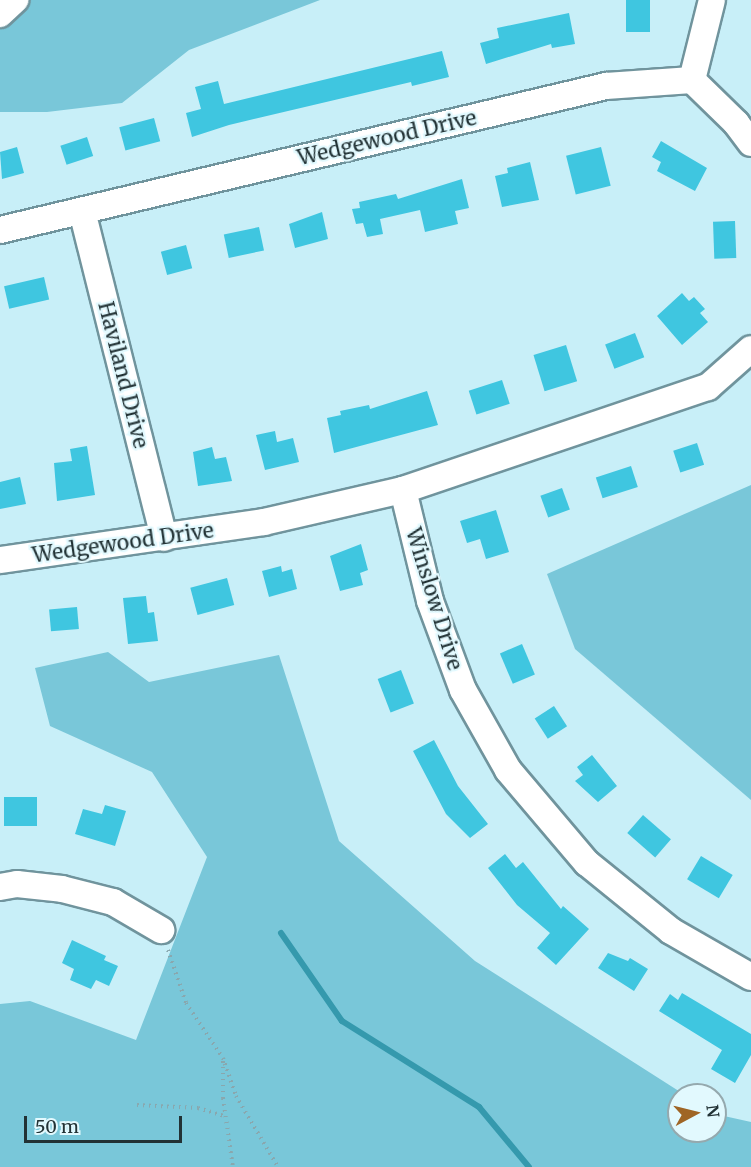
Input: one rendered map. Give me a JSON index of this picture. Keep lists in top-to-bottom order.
{
  "streets": {
    "street": ["Wedgewood Drive", "Haviland Drive", "Winslow Drive"]
  },
  "crossings": [
    ["Wedgewood Drive", "Haviland Drive"],
    ["Wedgewood Drive", "Winslow Drive"]
  ],
  "scale_bar": "50 m",
  "north": "right"
}
